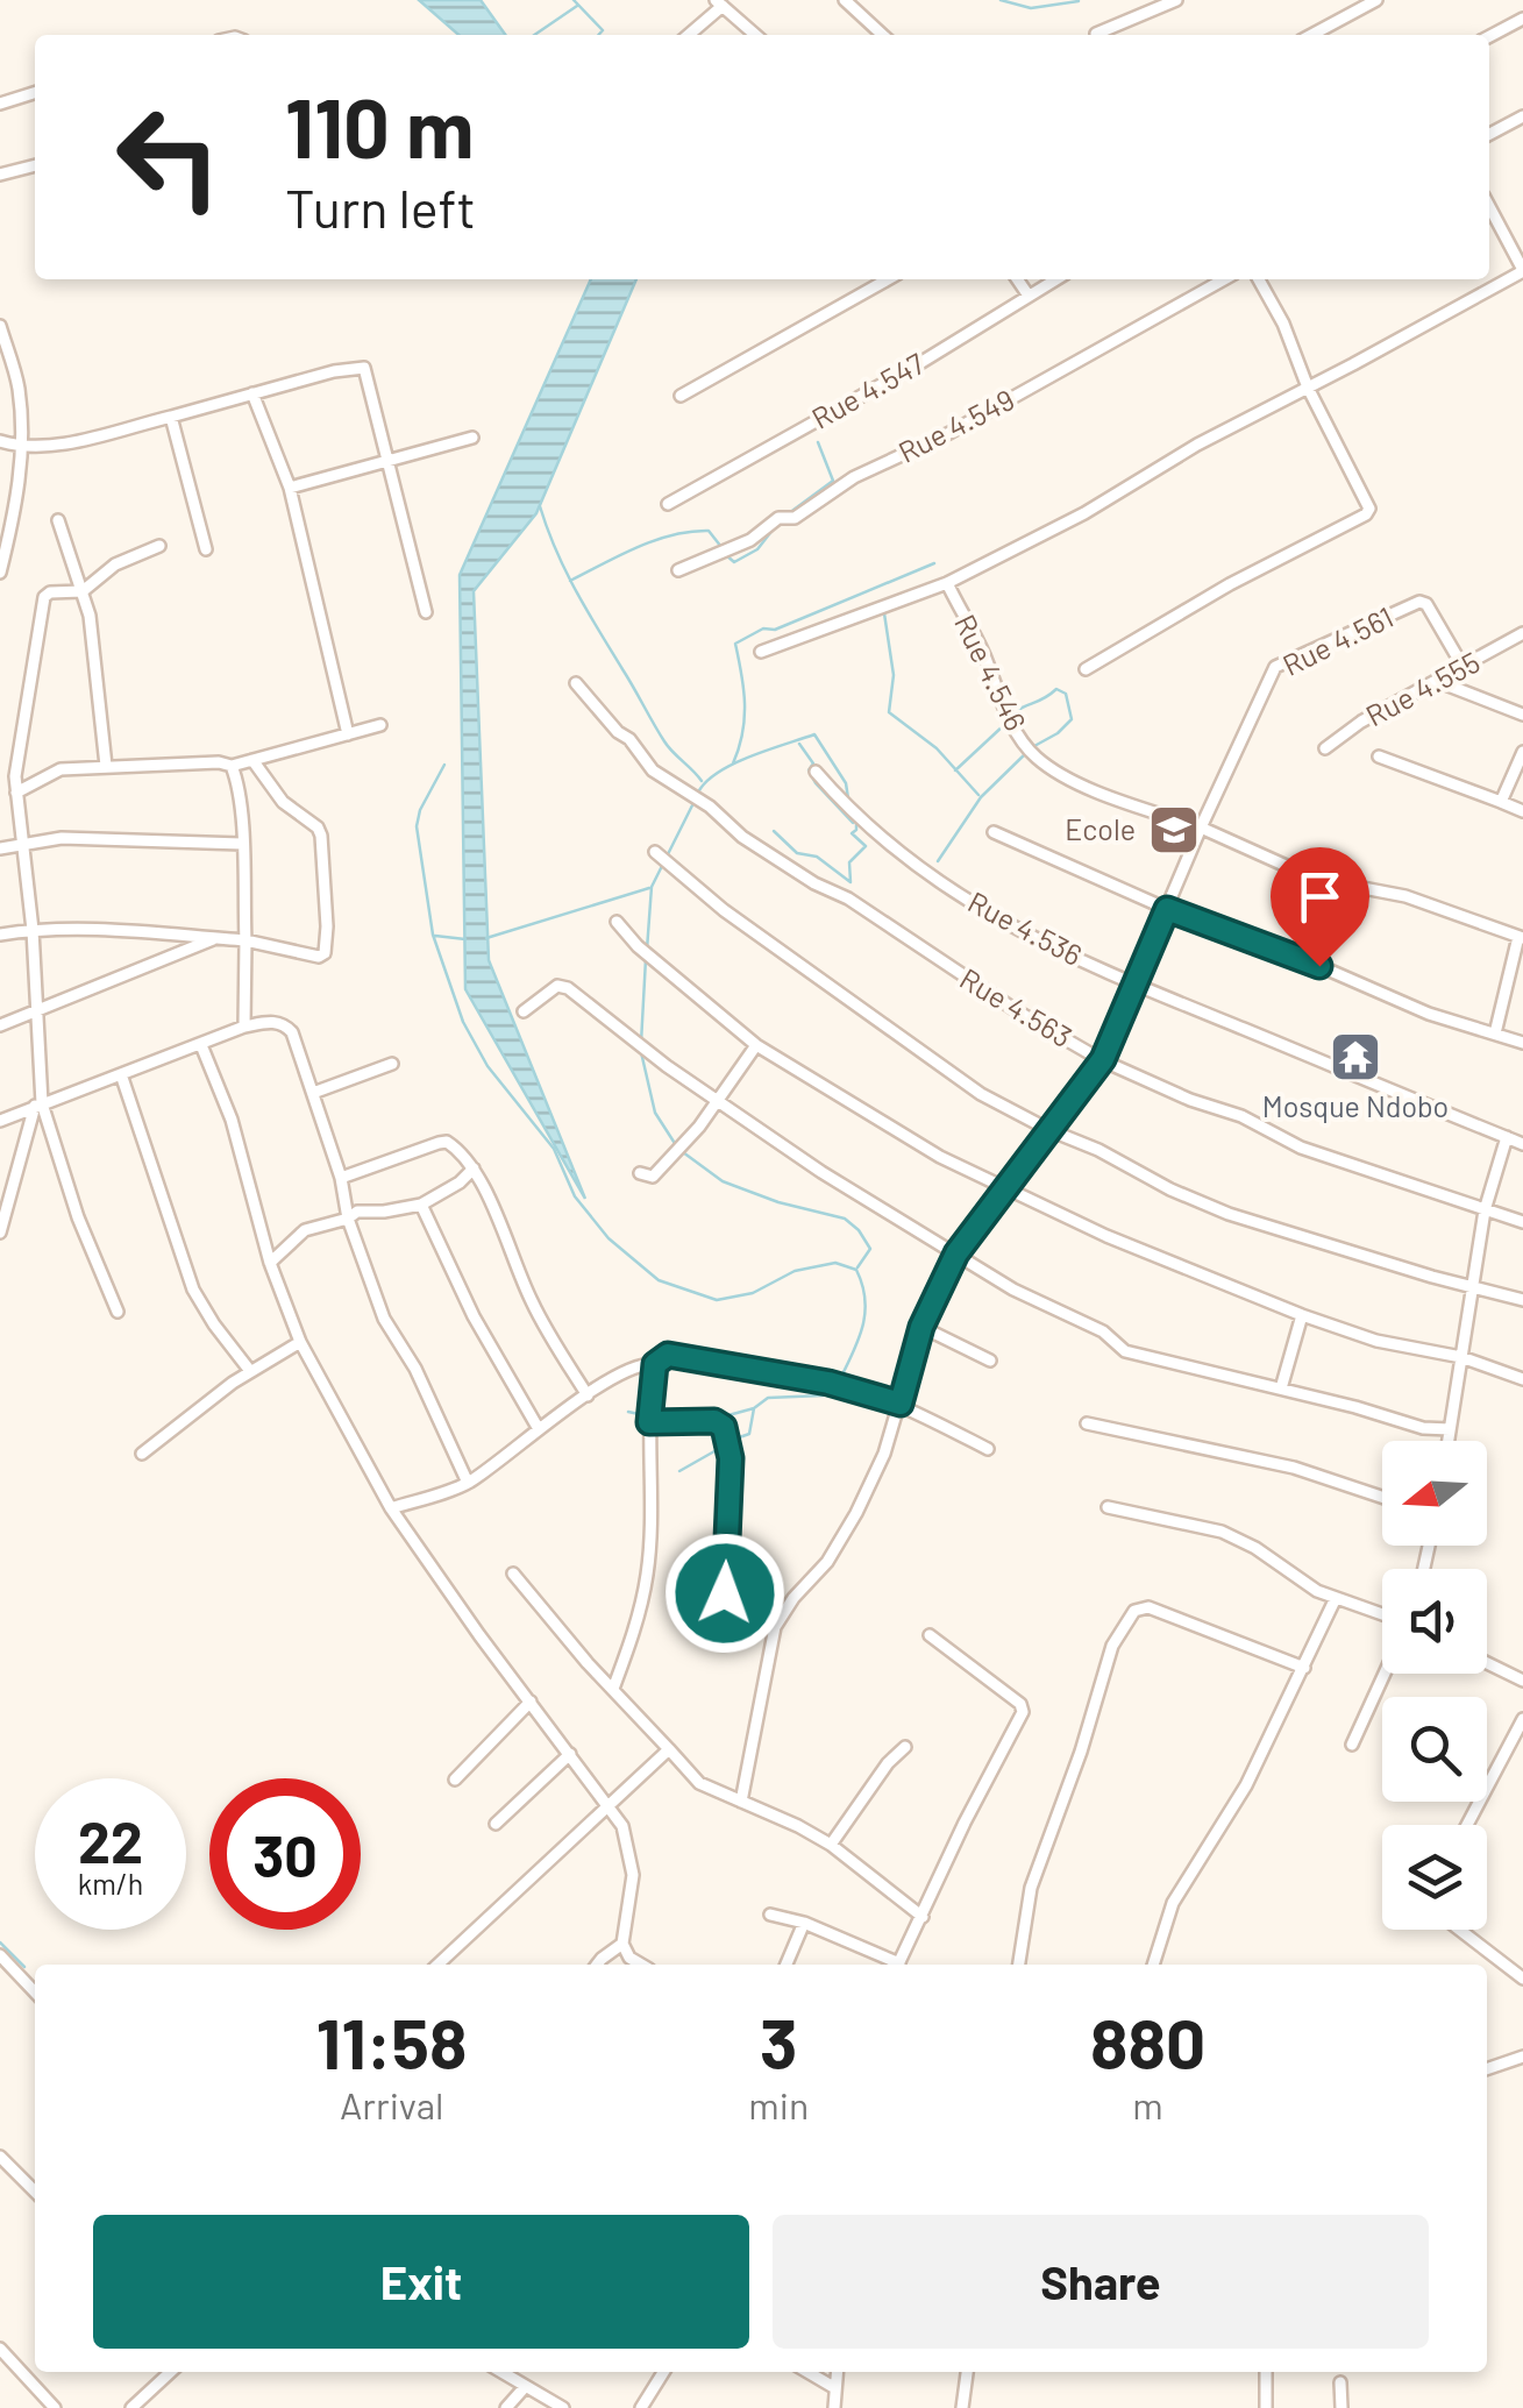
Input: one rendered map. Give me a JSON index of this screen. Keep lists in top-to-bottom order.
{
  "streets": {
    "street": [
      "Rue 4.547",
      "Rue 4.549",
      "Rue 4.561",
      "Rue 4.546",
      "Rue 4.555",
      "Rue 4.536",
      "Rue 4.563"
    ]
  },
  "crossings": [
    ["Rue 4.561", "Rue 4.546"],
    ["Rue 4.561", "Rue 4.555"]
  ],
  "places": {
    "school or university": ["Ecole"],
    "temple": ["Mosque Ndobo"]
  },
  "north": "left",
  "page": {
    "turn": ["110 m", "Turn left"],
    "speed": "22 km/h",
    "limit": "30",
    "eta": [
      "11:58",
      "Arrival",
      "3",
      "min",
      "880",
      "m"
    ],
    "buttons": ["Exit", "Share"]
  }
}
